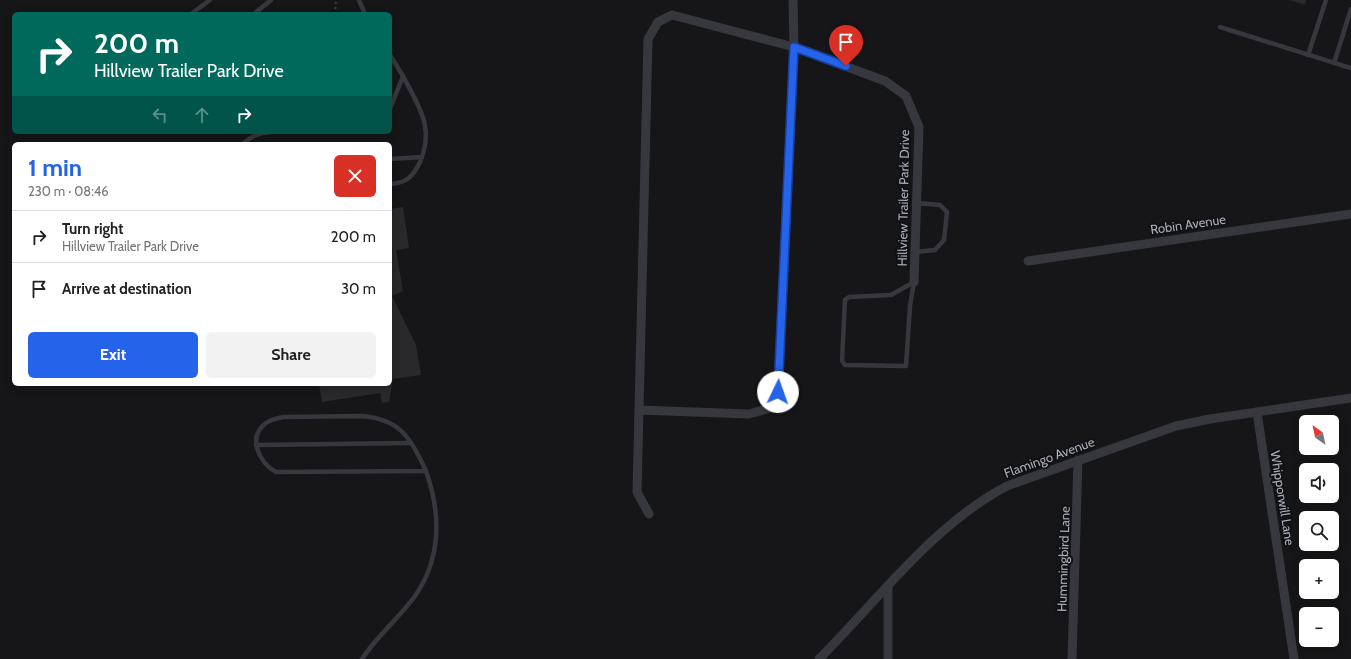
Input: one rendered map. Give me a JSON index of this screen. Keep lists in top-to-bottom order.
{
  "streets": {
    "street": [
      "Hillview Trailer Park Drive",
      "Robin Avenue",
      "Flamingo Avenue",
      "Whipporwill Lane",
      "Hummingbird Lane"
    ]
  },
  "crossings": [
    ["Flamingo Avenue", "Whipporwill Lane"],
    ["Flamingo Avenue", "Hummingbird Lane"]
  ],
  "north": "top left",
  "page": {
    "turn": ["200 m", "Hillview Trailer Park Drive"],
    "heading": ["1 min", "230 m · 08:46"],
    "list": [
      {
        "name": "Turn right",
        "note": "Hillview Trailer Park Drive",
        "value": "200 m"
      },
      {
        "name": "Arrive at destination",
        "value": "30 m"
      }
    ],
    "buttons": ["Exit", "Share"],
    "map_buttons": ["+", "−"]
  }
}
